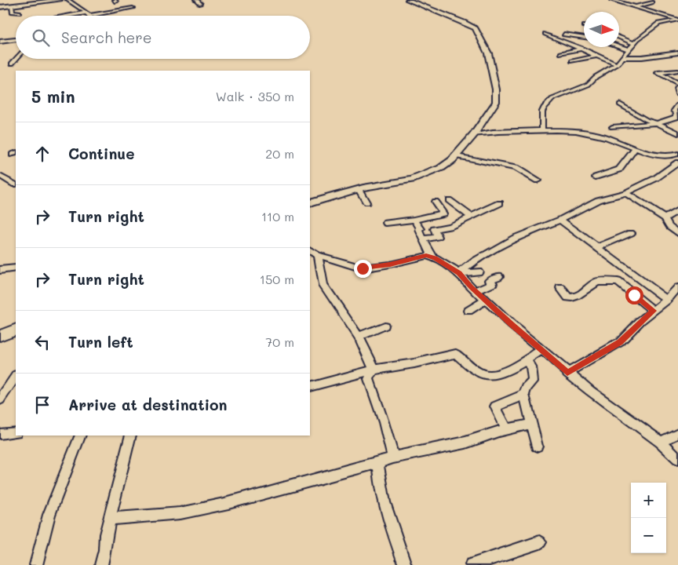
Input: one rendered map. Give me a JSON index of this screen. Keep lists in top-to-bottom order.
{
  "north": "right",
  "page": {
    "search": "Search here",
    "heading": ["5 min", "Walk · 350 m"],
    "list": [
      ["Continue", "20 m"],
      ["Turn right", "110 m"],
      ["Turn right", "150 m"],
      ["Turn left", "70 m"],
      "Arrive at destination"
    ],
    "map_buttons": ["+", "−"]
  }
}
